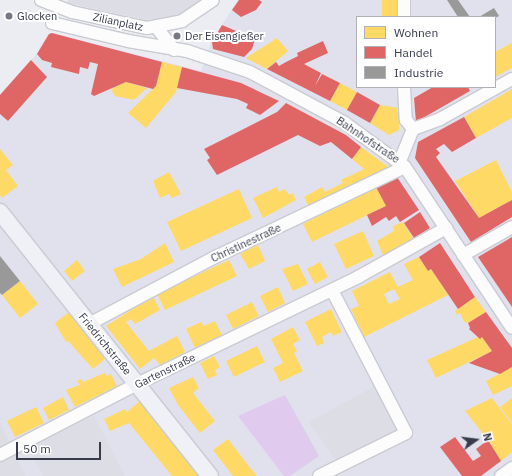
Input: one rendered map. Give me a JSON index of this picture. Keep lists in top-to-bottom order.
{
  "streets": {
    "main road": ["Friedrichstraße"],
    "street": [
      "Zilianplatz",
      "Bahnhofstraße",
      "Christinestraße",
      "Gartenstraße"
    ]
  },
  "crossings": [
    ["Bahnhofstraße", "Christinestraße"],
    ["Bahnhofstraße", "Gartenstraße"],
    ["Christinestraße", "Friedrichstraße"],
    ["Friedrichstraße", "Gartenstraße"]
  ],
  "places": ["Glocken", "Der Eisengießer"],
  "legend": ["Wohnen", "Handel", "Industrie"],
  "scale_bar": "50 m",
  "north": "right"
}
